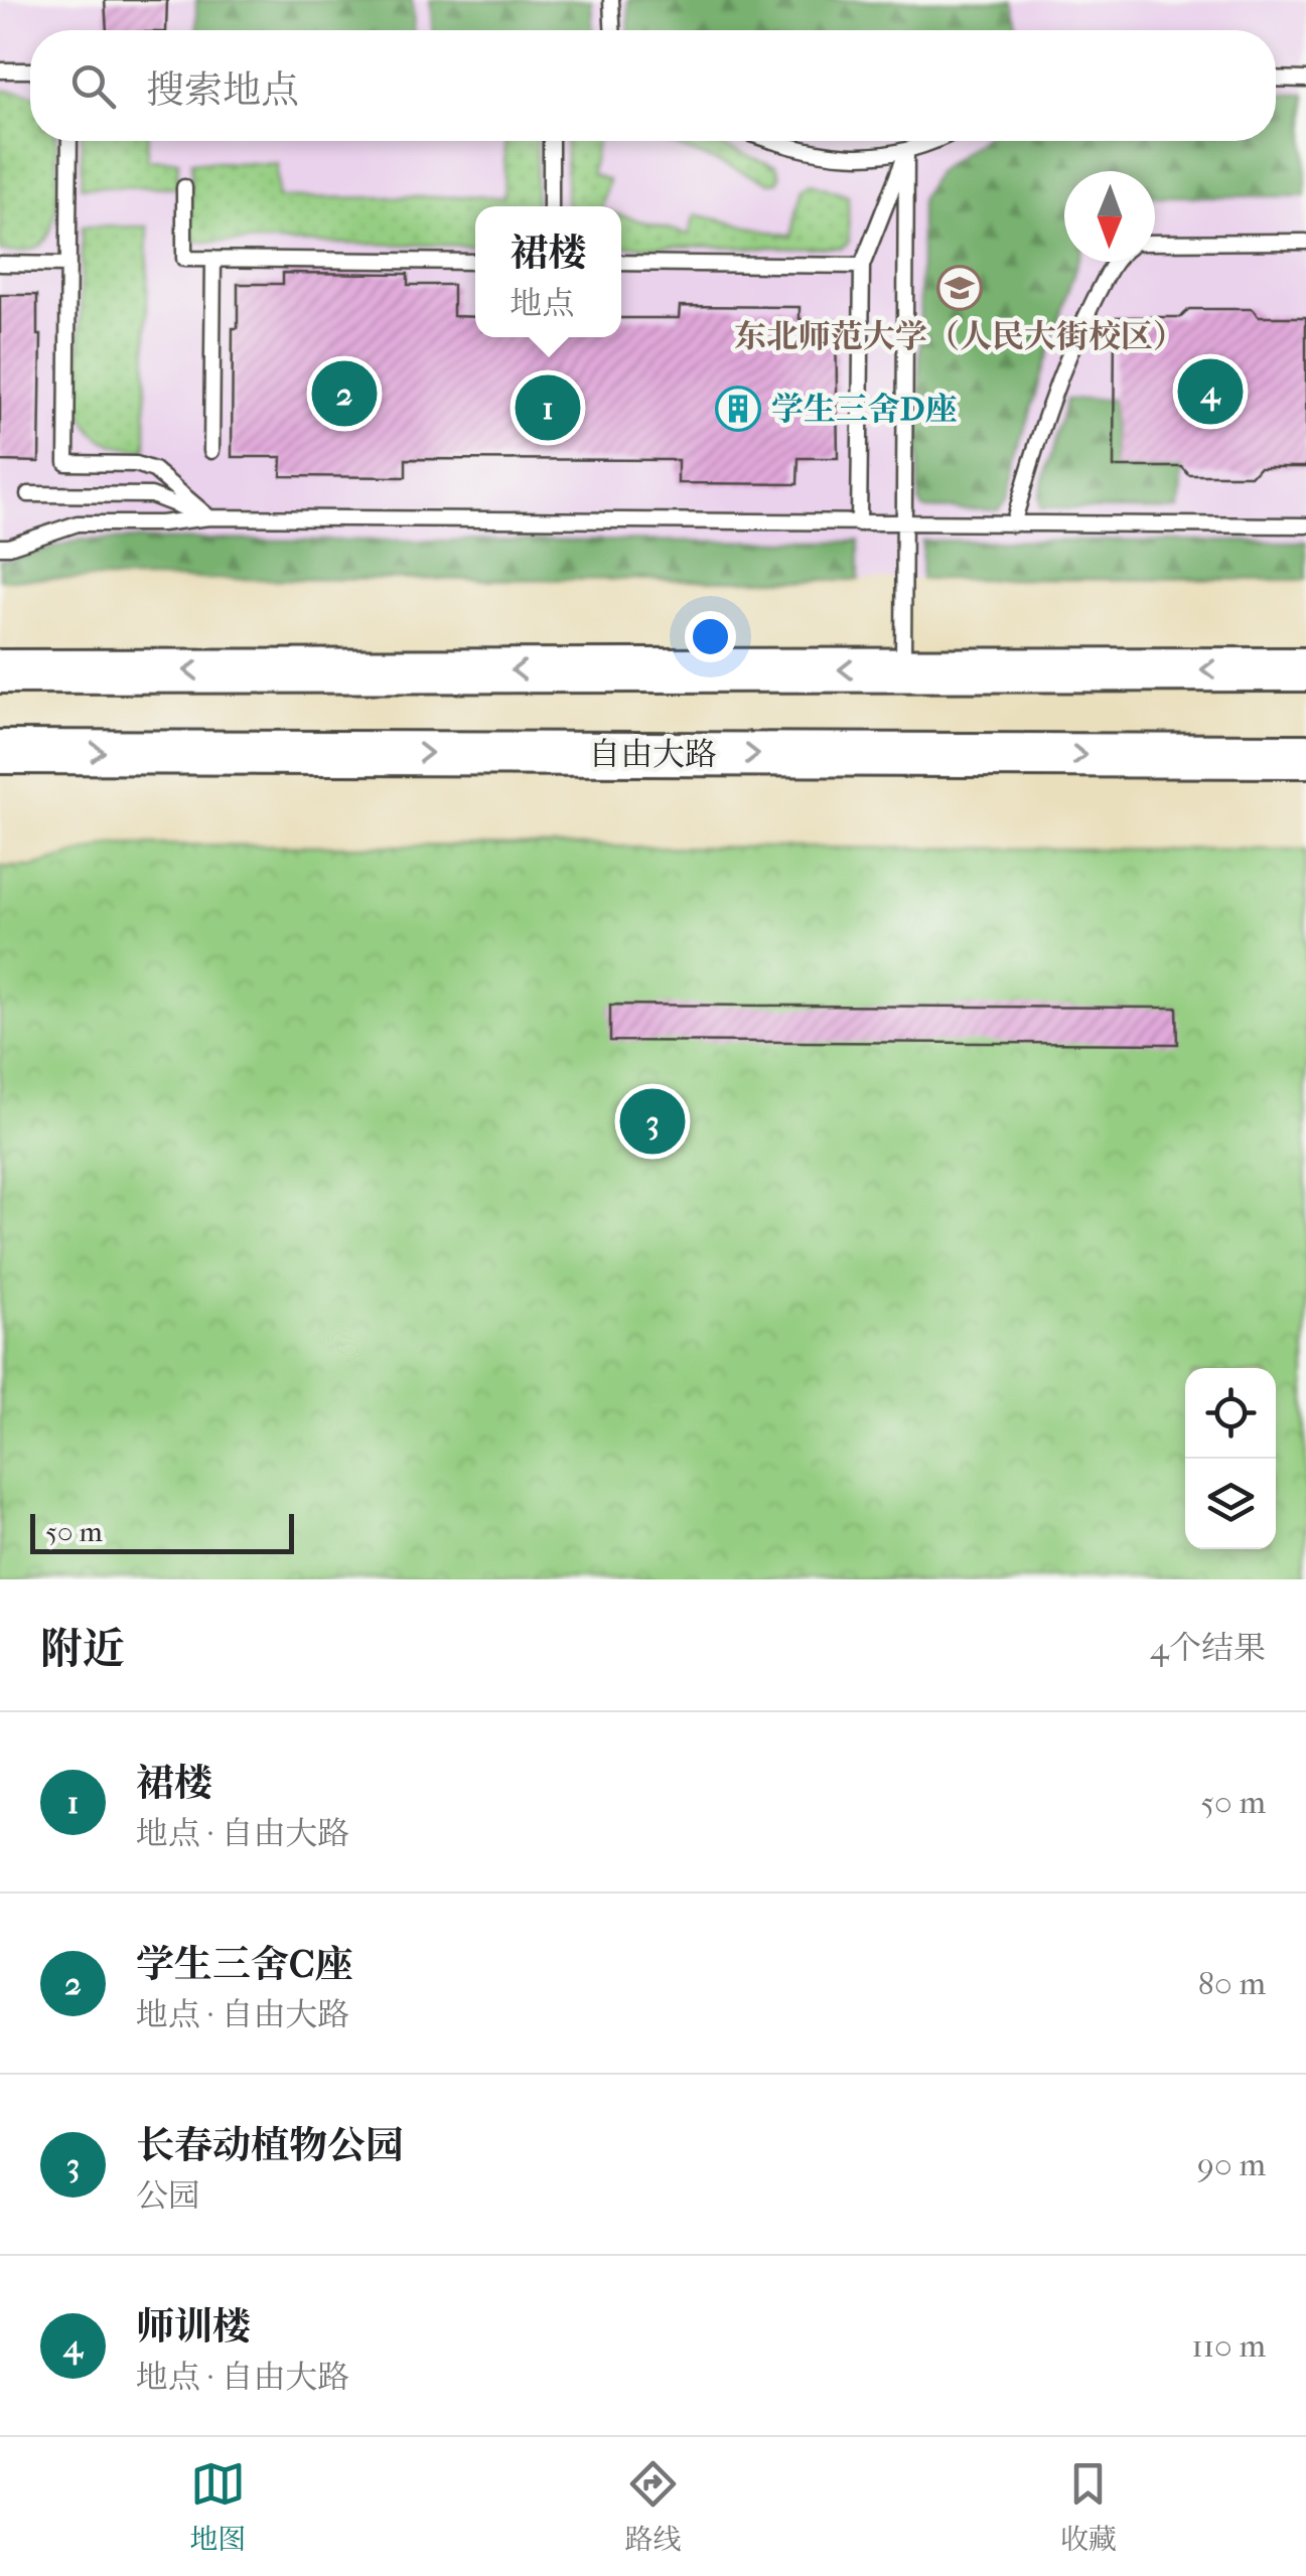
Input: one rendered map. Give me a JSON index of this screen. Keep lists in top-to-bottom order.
{
  "streets": {
    "main road": ["自由大路"]
  },
  "places": {
    "school or university": ["东北师范大学（人民大街校区）"],
    "building": ["学生三舍D座"]
  },
  "scale_bar": "50 m",
  "north": "bottom",
  "page": {
    "search": "搜索地点",
    "popup": ["裙楼", "地点"],
    "pins": [
      "4",
      "2",
      "1",
      "3"
    ],
    "scale": "50 m",
    "heading": ["附近", "4个结果"],
    "list": [
      {
        "mark": "1",
        "name": "裙楼",
        "note": "地点 · 自由大路",
        "value": "50 m"
      },
      {
        "mark": "2",
        "name": "学生三舍C座",
        "note": "地点 · 自由大路",
        "value": "80 m"
      },
      {
        "mark": "3",
        "name": "长春动植物公园",
        "note": "公园",
        "value": "90 m"
      },
      {
        "mark": "4",
        "name": "师训楼",
        "note": "地点 · 自由大路",
        "value": "110 m"
      }
    ],
    "nav": ["地图", "路线", "收藏"]
  }
}
